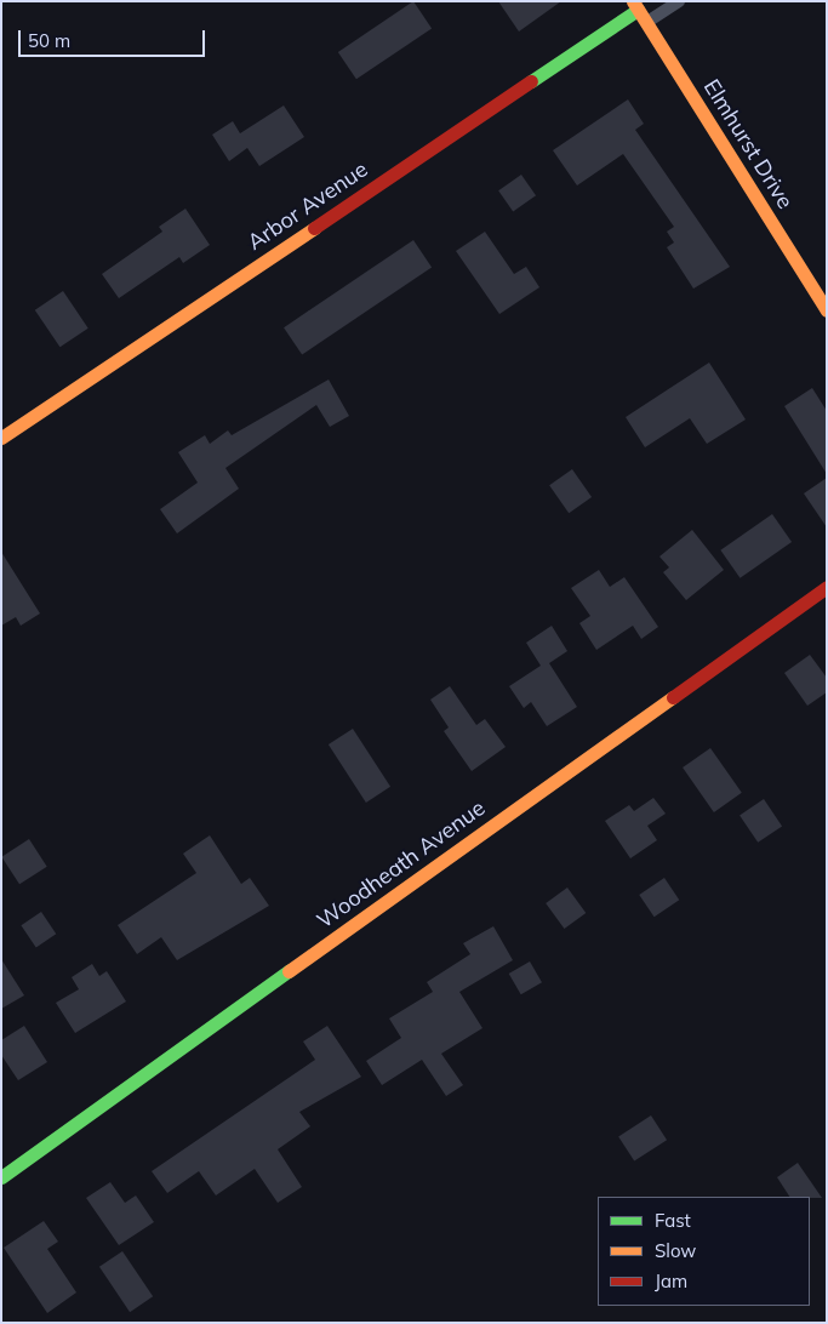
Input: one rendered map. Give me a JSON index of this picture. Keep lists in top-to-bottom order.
{
  "streets": {
    "street": ["Elmhurst Drive", "Arbor Avenue", "Woodheath Avenue"]
  },
  "crossings": [
    ["Elmhurst Drive", "Arbor Avenue"]
  ],
  "legend": ["Fast", "Slow", "Jam"],
  "scale_bar": "50 m"
}
